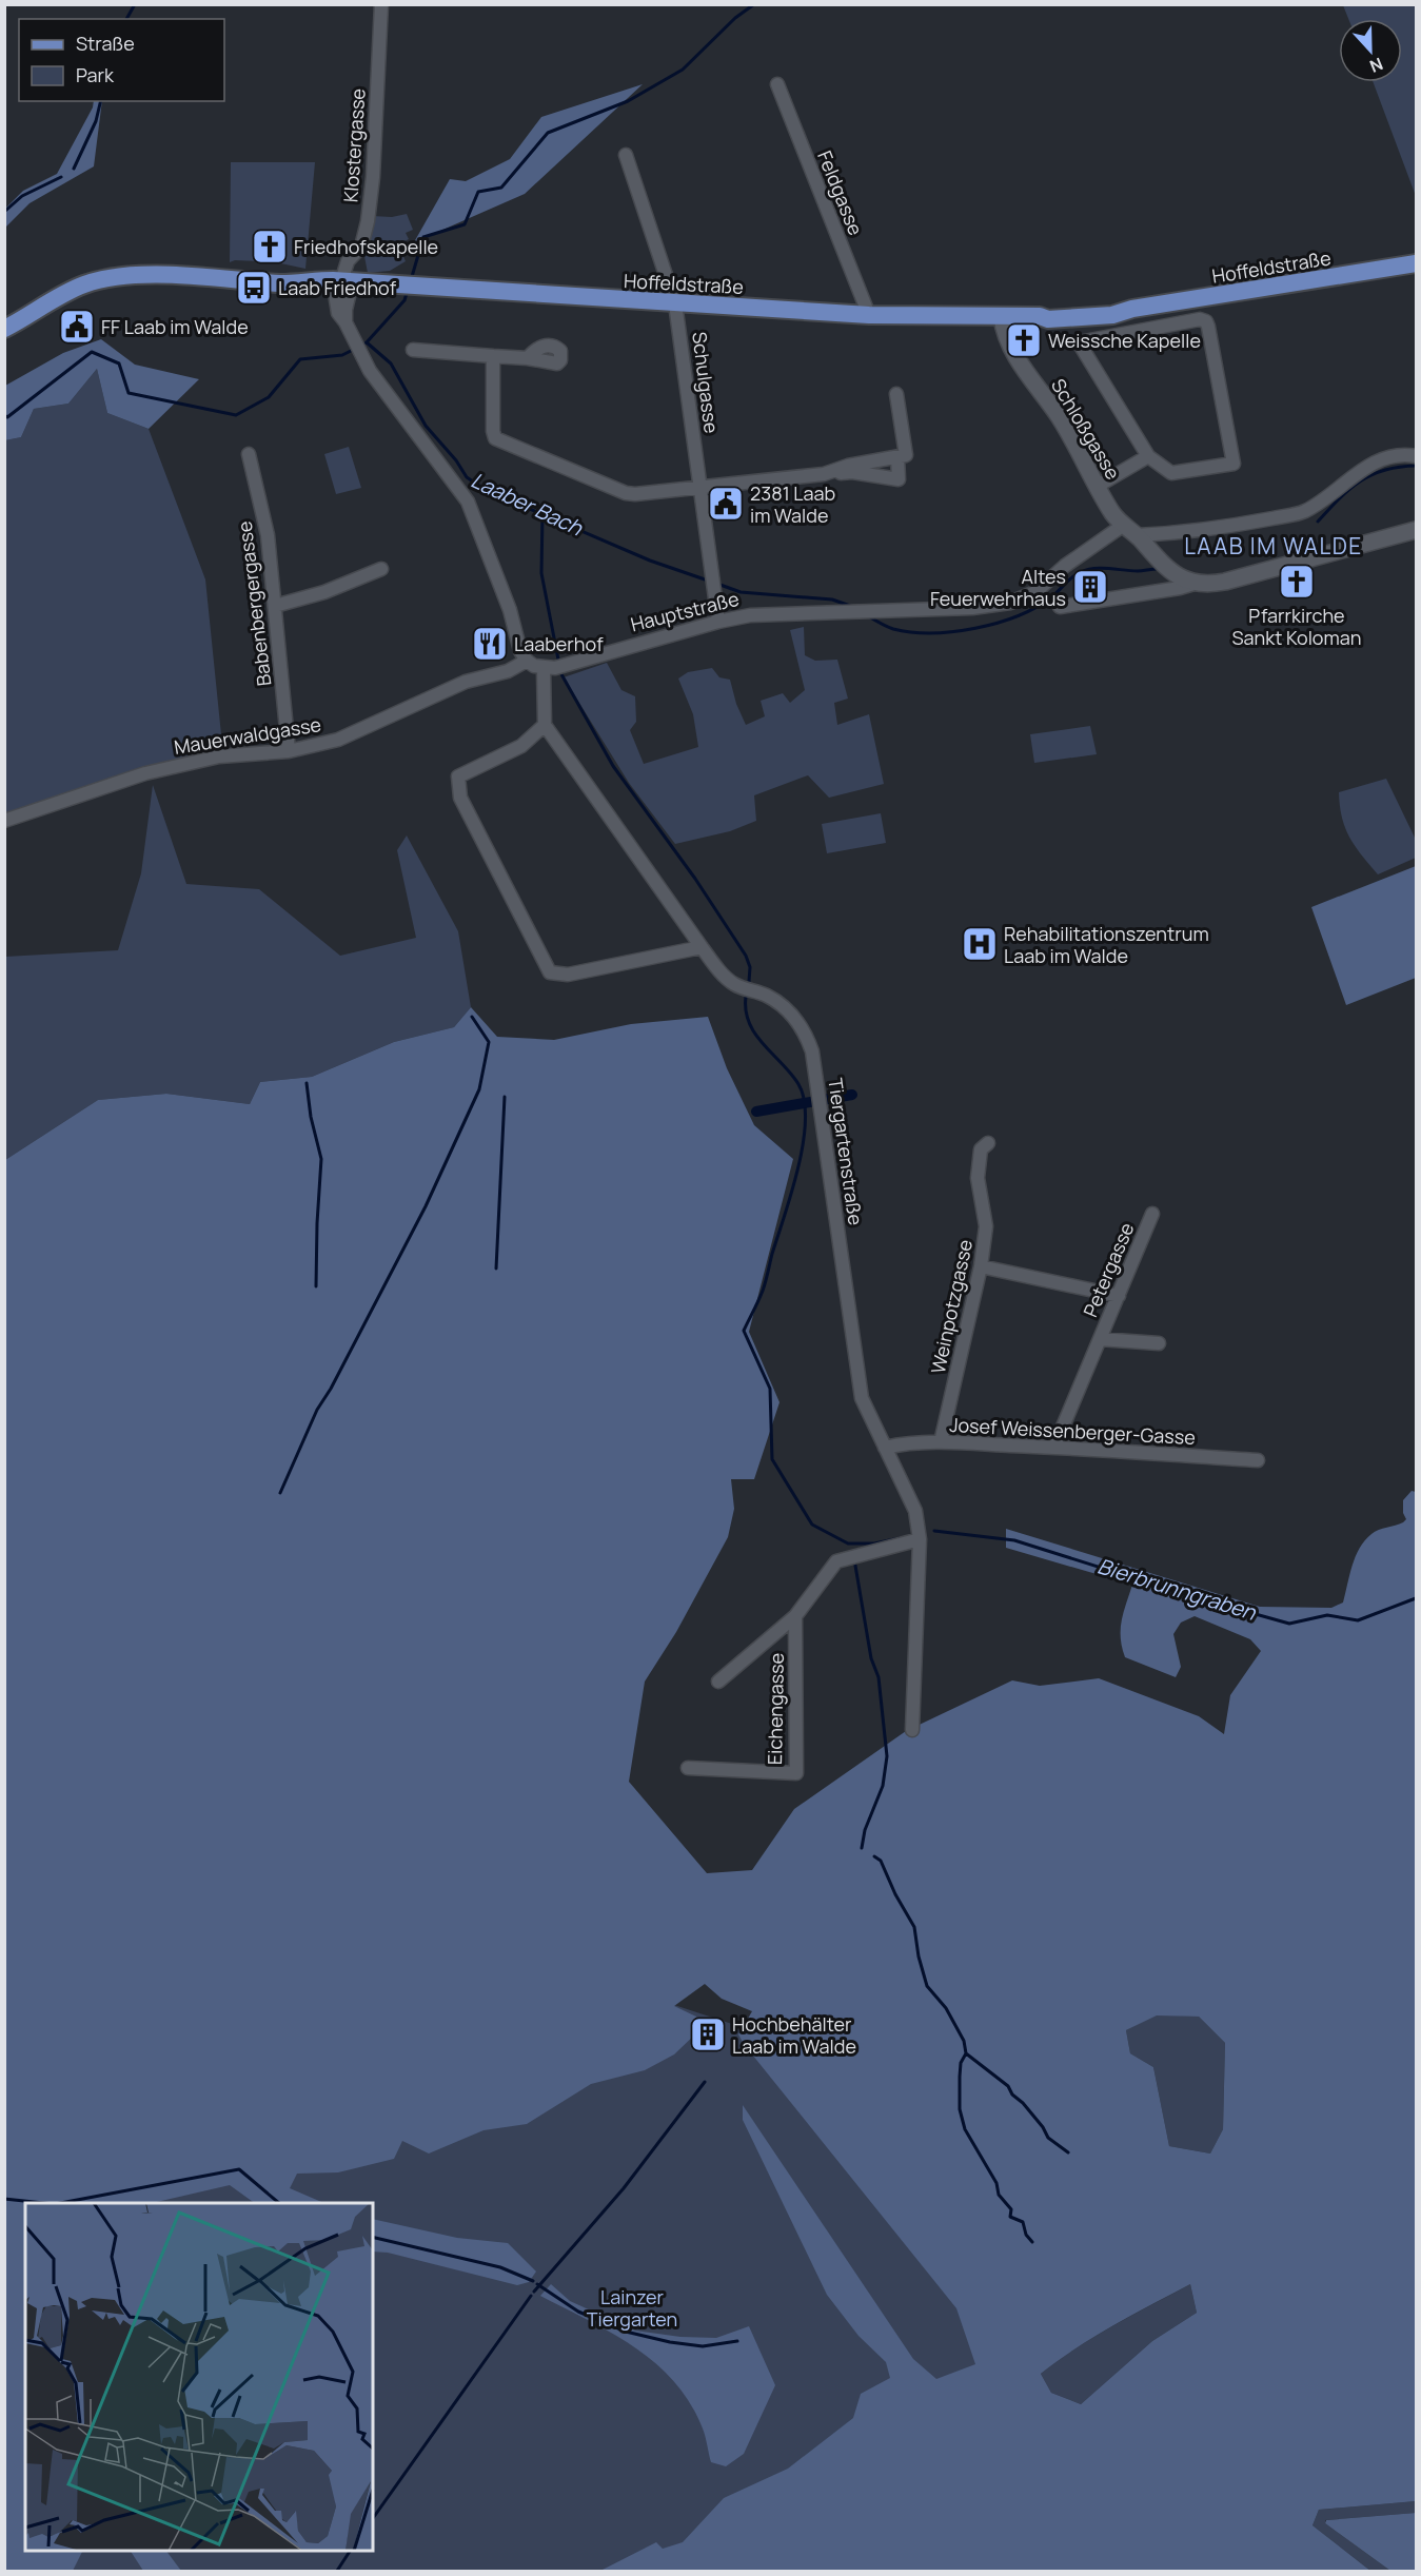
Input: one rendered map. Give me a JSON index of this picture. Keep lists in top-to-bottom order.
{
  "streets": {
    "main road": ["Hoffeldstraße"],
    "street": [
      "Klostergasse",
      "Feldgasse",
      "Schulgasse",
      "Schloßgasse",
      "Babenbergergasse",
      "Hauptstraße",
      "Mauerwaldgasse",
      "Tiergartenstraße",
      "Petergasse",
      "Weinpotzgasse",
      "Josef Weissenberger-Gasse",
      "Eichengasse"
    ]
  },
  "crossings": [
    ["Klostergasse", "Hoffeldstraße"],
    ["Feldgasse", "Hoffeldstraße"],
    ["Hoffeldstraße", "Schulgasse"],
    ["Hoffeldstraße", "Schloßgasse"],
    ["Schulgasse", "Hauptstraße"],
    ["Schloßgasse", "Hauptstraße"],
    ["Babenbergergasse", "Mauerwaldgasse"],
    ["Tiergartenstraße", "Josef Weissenberger-Gasse"],
    ["Petergasse", "Josef Weissenberger-Gasse"],
    ["Weinpotzgasse", "Josef Weissenberger-Gasse"]
  ],
  "districts": ["LAAB IM WALDE"],
  "water": ["Laaber Bach", "Bierbrunngraben"],
  "parks": ["Lainzer Tiergarten"],
  "places": {
    "church": ["Friedhofskapelle", "Weissche Kapelle", "Pfarrkirche Sankt Koloman"],
    "bus stop": ["Laab Friedhof"],
    "public building": ["FF Laab im Walde", "2381 Laab im Walde"],
    "building": ["Altes Feuerwehrhaus", "Hochbehälter Laab im Walde"],
    "restaurant": ["Laaberhof"],
    "hospital": ["Rehabilitationszentrum Laab im Walde"]
  },
  "legend": ["Straße", "Park"],
  "north": "bottom"
}
